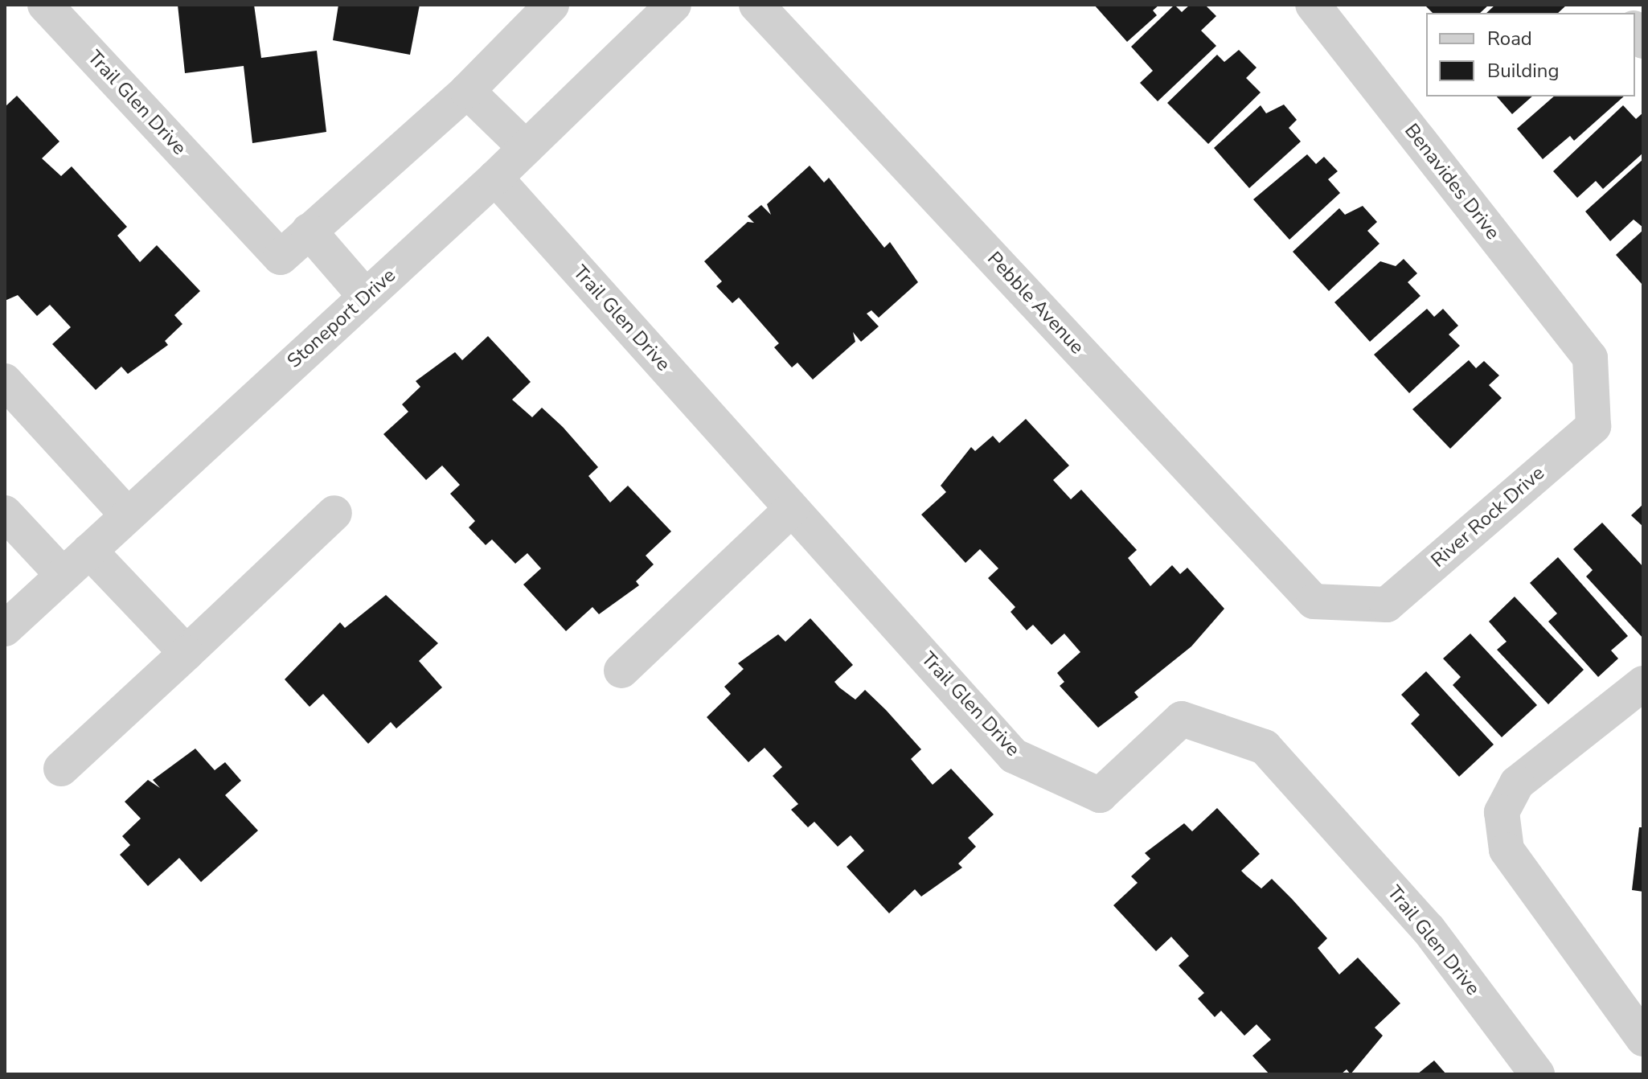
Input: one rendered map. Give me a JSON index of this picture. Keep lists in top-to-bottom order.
{
  "streets": {
    "street": [
      "Trail Glen Drive",
      "Benavides Drive",
      "Pebble Avenue",
      "Stoneport Drive",
      "River Rock Drive"
    ]
  },
  "crossings": [
    ["Trail Glen Drive", "Stoneport Drive"],
    ["Benavides Drive", "River Rock Drive"],
    ["Pebble Avenue", "River Rock Drive"]
  ],
  "legend": ["Road", "Building"]
}
